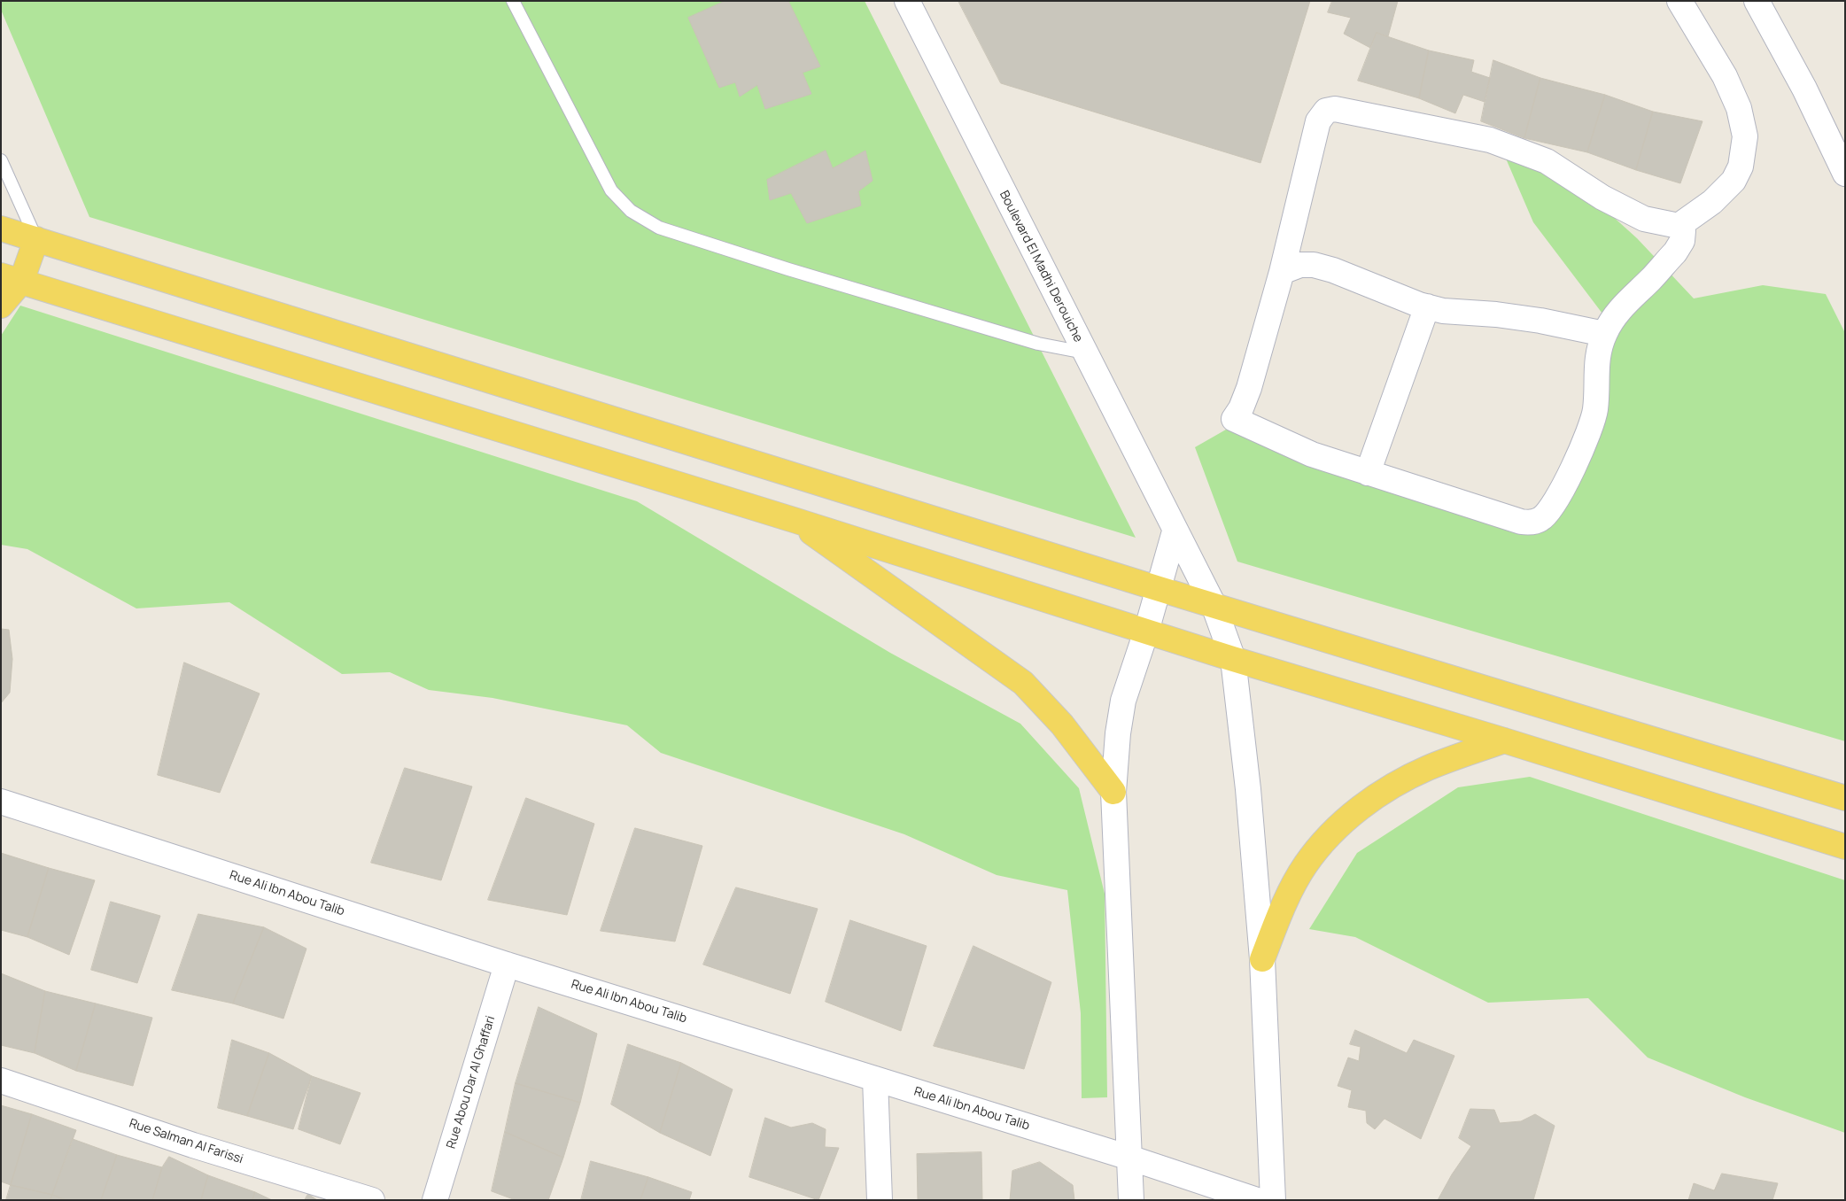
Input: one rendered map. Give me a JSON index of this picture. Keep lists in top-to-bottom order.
{
  "streets": {
    "street": [
      "Boulevard El Madhi Derouiche",
      "Rue Ali Ibn Abou Talib",
      "Rue Abou Dar Al Ghaffari",
      "Rue Salman Al Farissi"
    ]
  },
  "crossings": [
    ["Rue Ali Ibn Abou Talib", "Rue Abou Dar Al Ghaffari"]
  ]
}
